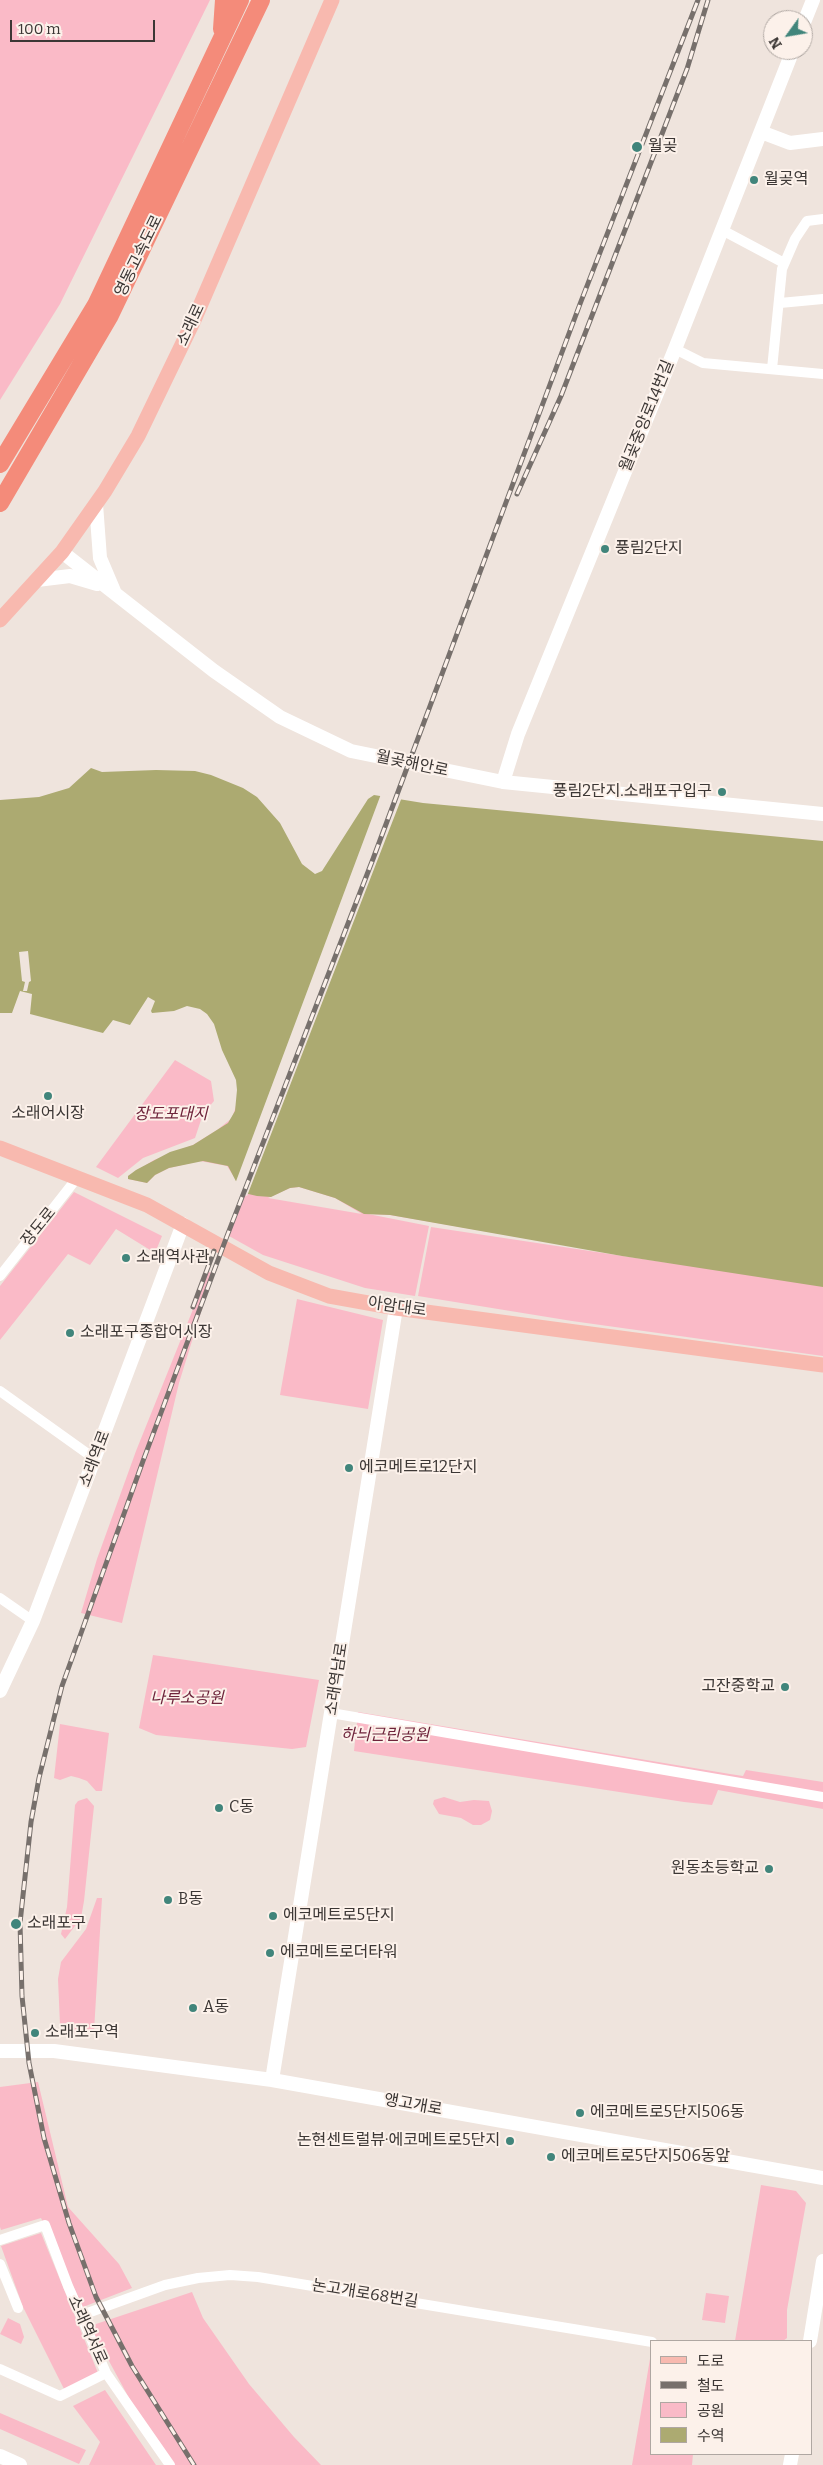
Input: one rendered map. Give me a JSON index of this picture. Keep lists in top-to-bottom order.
{
  "streets": {
    "highway": ["영동고속도로"],
    "main road": ["소래로", "아암대로"],
    "street": [
      "월곶중앙로14번길",
      "월곶해안로",
      "장도로",
      "소래역로",
      "소래역남로",
      "앵고개로",
      "논고개로68번길",
      "소래역서로"
    ]
  },
  "crossings": [
    ["소래로", "월곶해안로"],
    ["월곶중앙로14번길", "월곶해안로"],
    ["장도로", "아암대로"],
    ["아암대로", "소래역로"],
    ["아암대로", "소래역남로"],
    ["소래역남로", "앵고개로"],
    ["논고개로68번길", "소래역서로"]
  ],
  "parks": ["장도포대지", "나루소공원", "하늬근린공원"],
  "places": [
    "월곶",
    "월곶역",
    "풍림2단지",
    "풍림2단지.소래포구입구",
    "소래어시장",
    "소래역사관",
    "소래포구종합어시장",
    "에코메트로12단지",
    "고잔중학교",
    "C동",
    "원동초등학교",
    "B동",
    "에코메트로5단지",
    "소래포구",
    "에코메트로더타워",
    "A동",
    "소래포구역",
    "에코메트로5단지506동",
    "논현센트럴뷰·에코메트로5단지",
    "에코메트로5단지506동앞"
  ],
  "legend": [
    "도로",
    "철도",
    "공원",
    "수역"
  ],
  "scale_bar": "100 m",
  "north": "bottom left"
}
